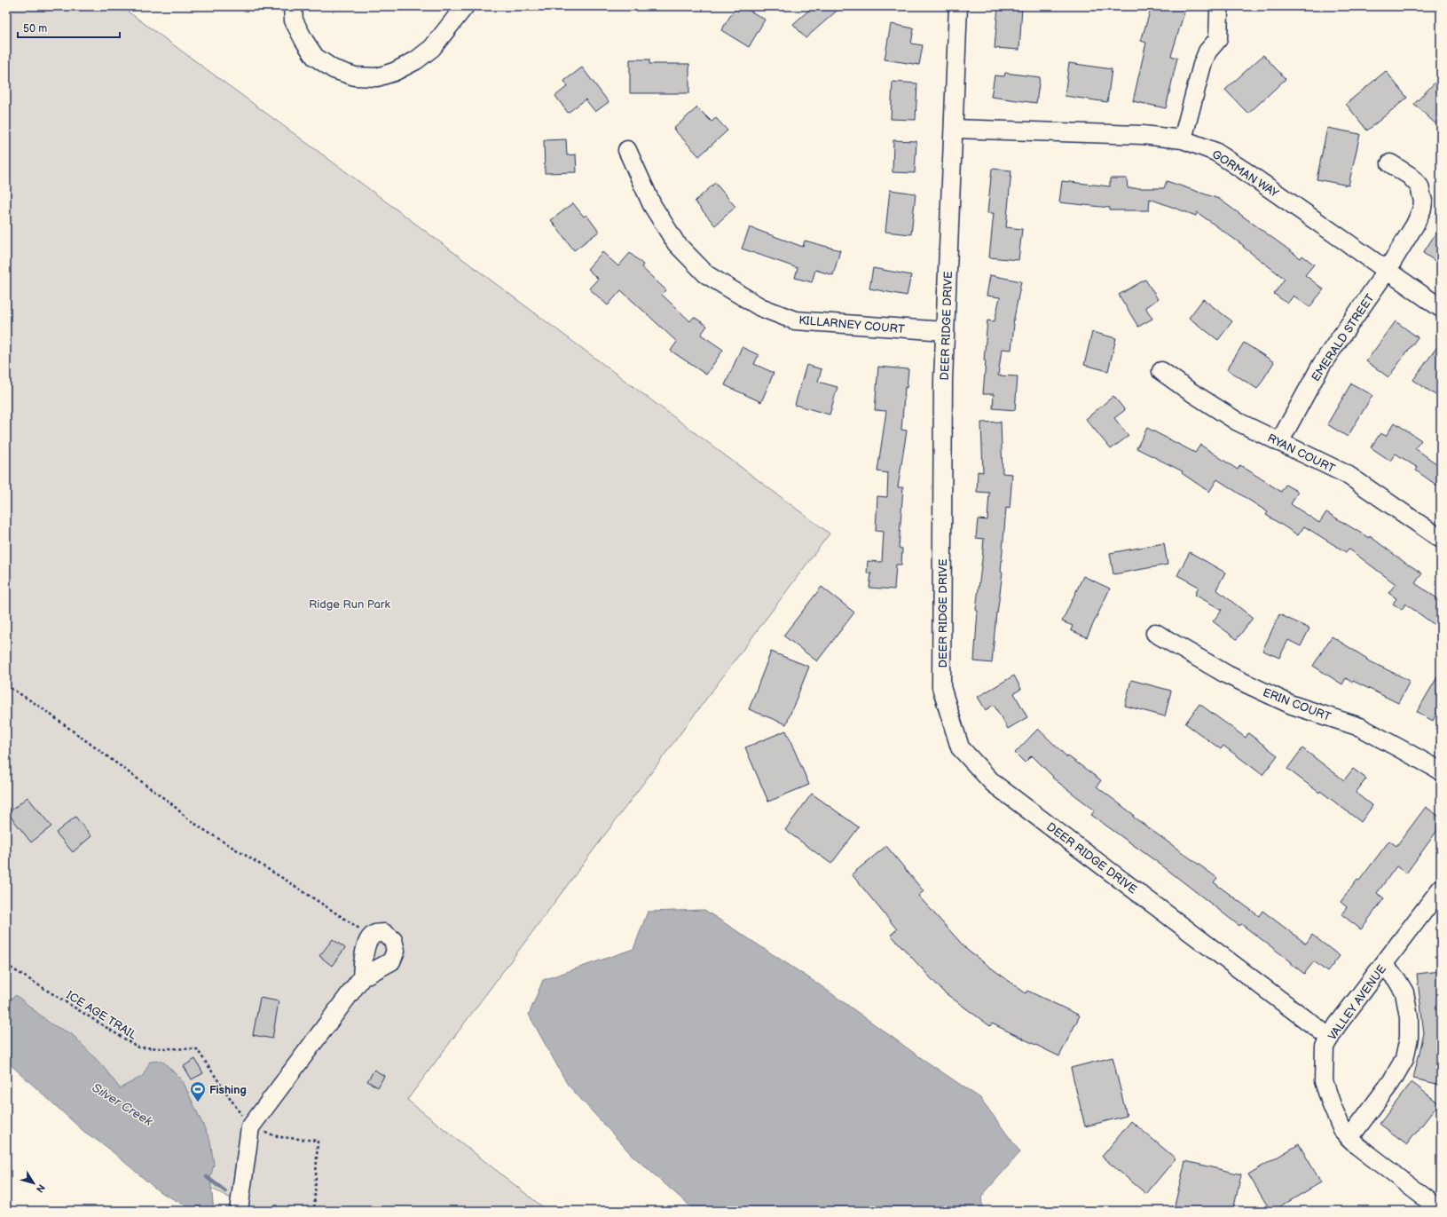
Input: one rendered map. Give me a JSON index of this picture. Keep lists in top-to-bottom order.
{
  "streets": {
    "street": [
      "GORMAN WAY",
      "KILLARNEY COURT",
      "DEER RIDGE DRIVE",
      "EMERALD STREET",
      "RYAN COURT",
      "ERIN COURT",
      "VALLEY AVENUE"
    ],
    "path": ["ICE AGE TRAIL"]
  },
  "crossings": [
    ["GORMAN WAY", "DEER RIDGE DRIVE"],
    ["GORMAN WAY", "EMERALD STREET"],
    ["KILLARNEY COURT", "DEER RIDGE DRIVE"],
    ["DEER RIDGE DRIVE", "VALLEY AVENUE"],
    ["EMERALD STREET", "RYAN COURT"]
  ],
  "water": ["Silver Creek"],
  "parks": ["Ridge Run Park"],
  "places": {
    "sports": ["Fishing"]
  },
  "scale_bar": "50 m",
  "north": "bottom right"
}
